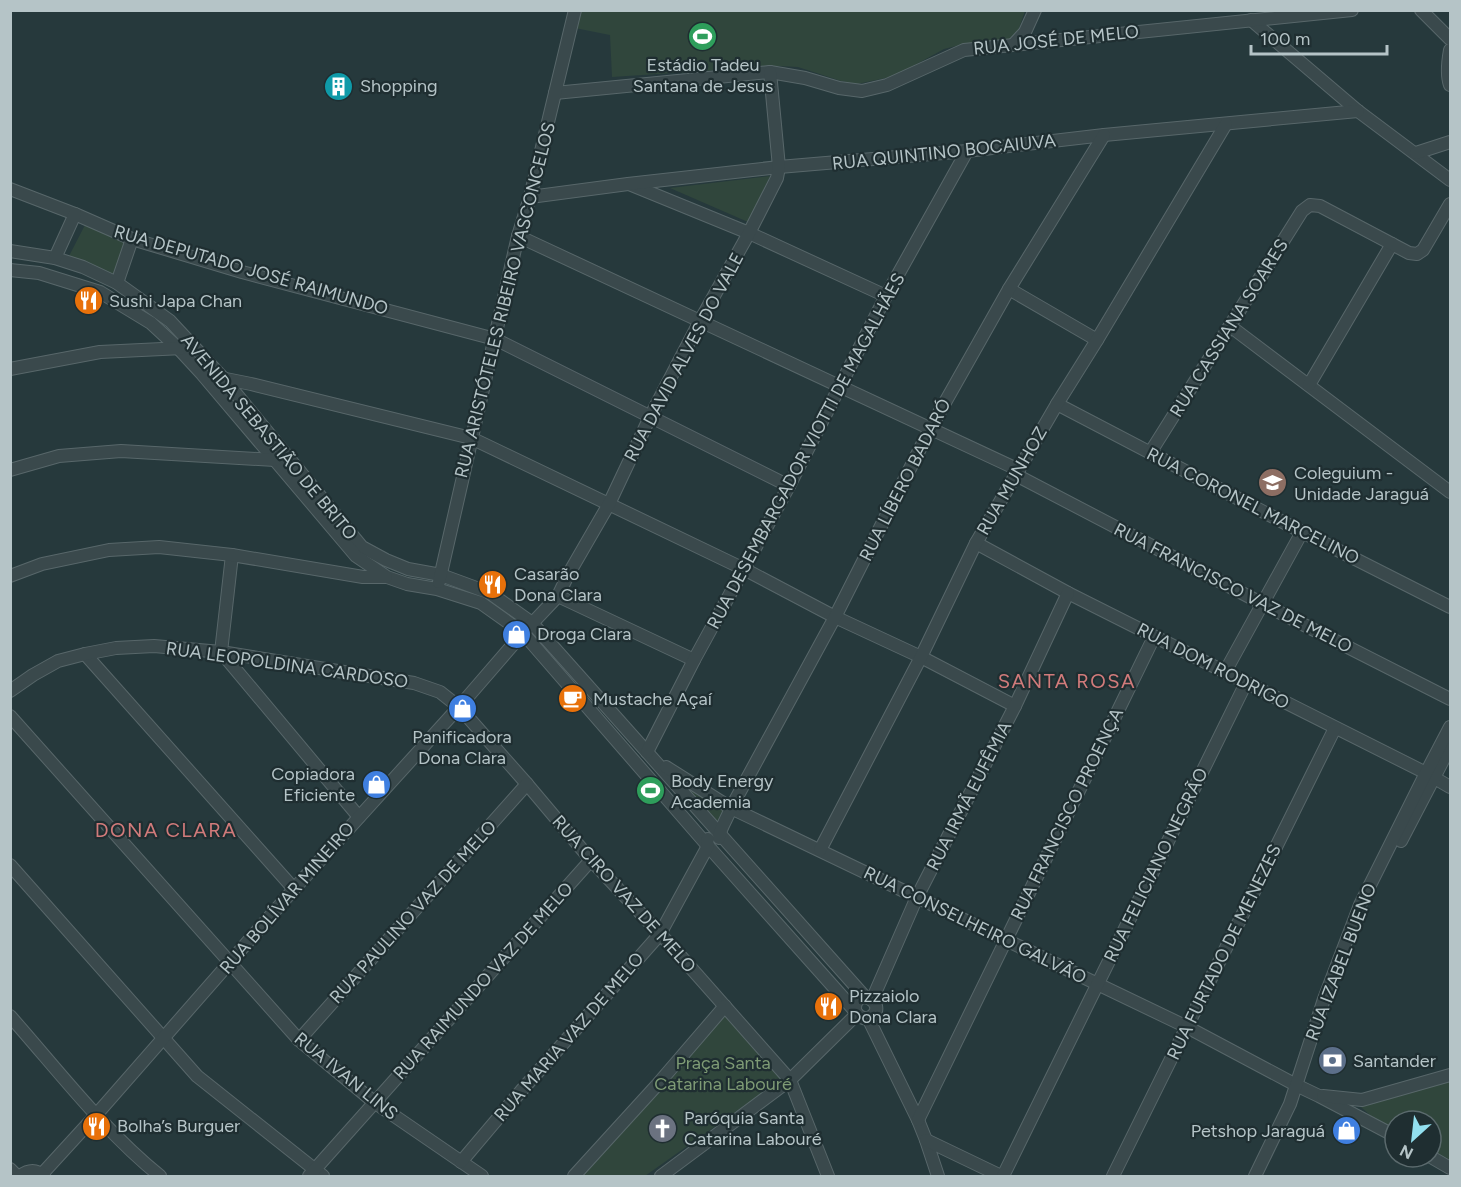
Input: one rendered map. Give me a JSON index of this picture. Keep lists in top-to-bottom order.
{
  "streets": {
    "street": [
      "RUA JOSÉ DE MELO",
      "RUA QUINTINO BOCAIUVA",
      "RUA DEPUTADO JOSÉ RAIMUNDO",
      "RUA ARISTÓTELES RIBEIRO VASCONCELOS",
      "RUA CASSIANA SOARES",
      "RUA DAVID ALVES DO VALE",
      "AVENIDA SEBASTIÃO DE BRITO",
      "RUA DESEMBARGADOR VIOTTI DE MAGALHÃES",
      "RUA LÍBERO BADARÓ",
      "RUA MUNHOZ",
      "RUA CORONEL MARCELINO",
      "RUA FRANCISCO VAZ DE MELO",
      "RUA LEOPOLDINA CARDOSO",
      "RUA DOM RODRIGO",
      "RUA IRMÃ EUFÊMIA",
      "RUA FRANCISCO PROENÇA",
      "RUA FELICIANO NEGRÃO",
      "RUA CIRO VAZ DE MELO",
      "RUA BOLÍVAR MINEIRO",
      "RUA PAULINO VAZ DE MELO",
      "RUA CONSELHEIRO GALVÃO",
      "RUA FURTADO DE MENEZES",
      "RUA IZABEL BUENO",
      "RUA RAIMUNDO VAZ DE MELO",
      "RUA MARIA VAZ DE MELO",
      "RUA IVAN LINS"
    ]
  },
  "crossings": [
    ["RUA JOSÉ DE MELO", "RUA ARISTÓTELES RIBEIRO VASCONCELOS"],
    ["RUA JOSÉ DE MELO", "RUA DAVID ALVES DO VALE"],
    ["RUA QUINTINO BOCAIUVA", "RUA ARISTÓTELES RIBEIRO VASCONCELOS"],
    ["RUA QUINTINO BOCAIUVA", "RUA DAVID ALVES DO VALE"],
    ["RUA QUINTINO BOCAIUVA", "RUA DESEMBARGADOR VIOTTI DE MAGALHÃES"],
    ["RUA QUINTINO BOCAIUVA", "RUA LÍBERO BADARÓ"],
    ["RUA QUINTINO BOCAIUVA", "RUA MUNHOZ"],
    ["RUA DEPUTADO JOSÉ RAIMUNDO", "RUA ARISTÓTELES RIBEIRO VASCONCELOS"],
    ["RUA DEPUTADO JOSÉ RAIMUNDO", "RUA DAVID ALVES DO VALE"],
    ["RUA DEPUTADO JOSÉ RAIMUNDO", "RUA DESEMBARGADOR VIOTTI DE MAGALHÃES"],
    ["RUA ARISTÓTELES RIBEIRO VASCONCELOS", "AVENIDA SEBASTIÃO DE BRITO"],
    ["RUA ARISTÓTELES RIBEIRO VASCONCELOS", "RUA FRANCISCO VAZ DE MELO"],
    ["RUA CASSIANA SOARES", "RUA CORONEL MARCELINO"],
    ["RUA DAVID ALVES DO VALE", "AVENIDA SEBASTIÃO DE BRITO"],
    ["RUA DAVID ALVES DO VALE", "RUA FRANCISCO VAZ DE MELO"],
    ["RUA DAVID ALVES DO VALE", "RUA BOLÍVAR MINEIRO"],
    ["AVENIDA SEBASTIÃO DE BRITO", "RUA DESEMBARGADOR VIOTTI DE MAGALHÃES"],
    ["AVENIDA SEBASTIÃO DE BRITO", "RUA LÍBERO BADARÓ"],
    ["AVENIDA SEBASTIÃO DE BRITO", "RUA IRMÃ EUFÊMIA"],
    ["AVENIDA SEBASTIÃO DE BRITO", "RUA FRANCISCO PROENÇA"],
    ["AVENIDA SEBASTIÃO DE BRITO", "RUA BOLÍVAR MINEIRO"],
    ["AVENIDA SEBASTIÃO DE BRITO", "RUA CONSELHEIRO GALVÃO"],
    ["AVENIDA SEBASTIÃO DE BRITO", "RUA MARIA VAZ DE MELO"],
    ["RUA DESEMBARGADOR VIOTTI DE MAGALHÃES", "RUA FRANCISCO VAZ DE MELO"],
    ["RUA DESEMBARGADOR VIOTTI DE MAGALHÃES", "RUA CONSELHEIRO GALVÃO"],
    ["RUA LÍBERO BADARÓ", "RUA FRANCISCO VAZ DE MELO"],
    ["RUA LÍBERO BADARÓ", "RUA CONSELHEIRO GALVÃO"],
    ["RUA LÍBERO BADARÓ", "RUA MARIA VAZ DE MELO"],
    ["RUA MUNHOZ", "RUA CORONEL MARCELINO"],
    ["RUA MUNHOZ", "RUA FRANCISCO VAZ DE MELO"],
    ["RUA MUNHOZ", "RUA DOM RODRIGO"],
    ["RUA MUNHOZ", "RUA CONSELHEIRO GALVÃO"],
    ["RUA LEOPOLDINA CARDOSO", "RUA CIRO VAZ DE MELO"],
    ["RUA LEOPOLDINA CARDOSO", "RUA BOLÍVAR MINEIRO"],
    ["RUA DOM RODRIGO", "RUA IRMÃ EUFÊMIA"],
    ["RUA DOM RODRIGO", "RUA FRANCISCO PROENÇA"],
    ["RUA DOM RODRIGO", "RUA FELICIANO NEGRÃO"],
    ["RUA DOM RODRIGO", "RUA FURTADO DE MENEZES"],
    ["RUA DOM RODRIGO", "RUA IZABEL BUENO"],
    ["RUA IRMÃ EUFÊMIA", "RUA CONSELHEIRO GALVÃO"],
    ["RUA FRANCISCO PROENÇA", "RUA CONSELHEIRO GALVÃO"],
    ["RUA FELICIANO NEGRÃO", "RUA CONSELHEIRO GALVÃO"],
    ["RUA CIRO VAZ DE MELO", "RUA BOLÍVAR MINEIRO"],
    ["RUA CIRO VAZ DE MELO", "RUA PAULINO VAZ DE MELO"],
    ["RUA CIRO VAZ DE MELO", "RUA RAIMUNDO VAZ DE MELO"],
    ["RUA CIRO VAZ DE MELO", "RUA MARIA VAZ DE MELO"],
    ["RUA BOLÍVAR MINEIRO", "RUA IVAN LINS"],
    ["RUA PAULINO VAZ DE MELO", "RUA IVAN LINS"],
    ["RUA CONSELHEIRO GALVÃO", "RUA FURTADO DE MENEZES"],
    ["RUA CONSELHEIRO GALVÃO", "RUA IZABEL BUENO"],
    ["RUA RAIMUNDO VAZ DE MELO", "RUA IVAN LINS"],
    ["RUA MARIA VAZ DE MELO", "RUA IVAN LINS"]
  ],
  "districts": ["SANTA ROSA", "DONA CLARA"],
  "parks": ["Praça Santa Catarina Labouré"],
  "places": {
    "sports": ["Estádio Tadeu Santana de Jesus", "Body Energy Academia"],
    "building": ["Shopping"],
    "restaurant": [
      "Sushi Japa Chan",
      "Casarão Dona Clara",
      "Pizzaiolo Dona Clara",
      "Bolha’s Burguer"
    ],
    "school or university": ["Coleguium - Unidade Jaraguá"],
    "shop": [
      "Droga Clara",
      "Panificadora Dona Clara",
      "Copiadora Eficiente",
      "Petshop Jaraguá"
    ],
    "cafe": ["Mustache Açaí"],
    "bank": ["Santander"],
    "church": ["Paróquia Santa Catarina Labouré"]
  },
  "scale_bar": "100 m",
  "north": "bottom left"
}
